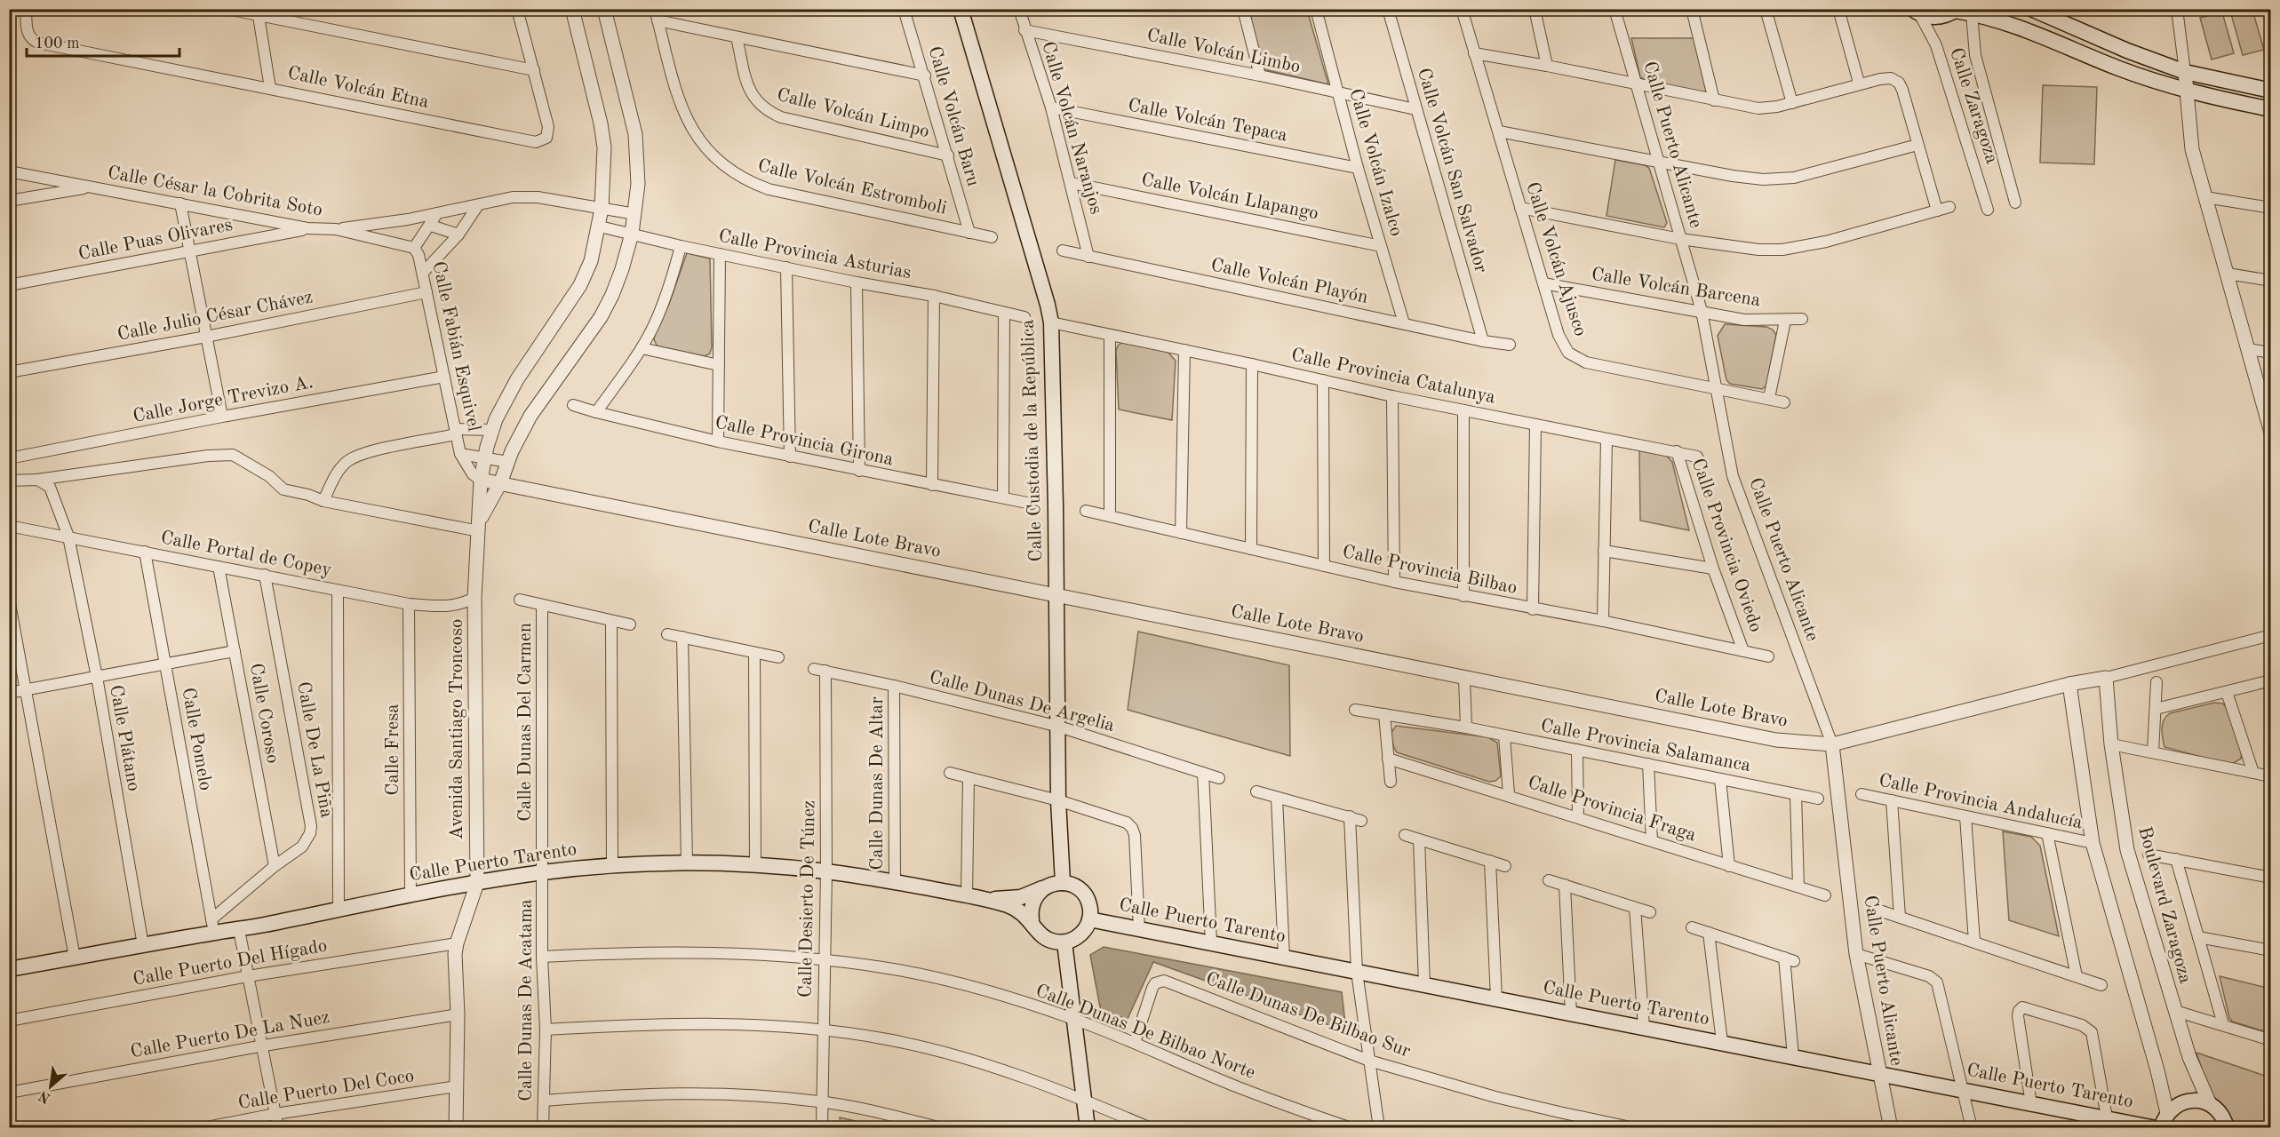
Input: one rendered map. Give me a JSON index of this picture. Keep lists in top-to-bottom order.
{
  "streets": {
    "main road": ["Calle Custodia de la República", "Calle Puerto Tarento"],
    "street": [
      "Calle Volcán Limbo",
      "Calle Volcán Etna",
      "Calle Zaragoza",
      "Calle Volcán Limpo",
      "Calle Volcán Baru",
      "Calle Volcán Tepaca",
      "Calle Volcán Naranjos",
      "Calle Puerto Alicante",
      "Calle Volcán Izalco",
      "Calle Volcán San Salvador",
      "Calle Volcán Estromboli",
      "Calle César la Cobrita Soto",
      "Calle Volcán Llapango",
      "Calle Puas Olivares",
      "Calle Provincia Asturias",
      "Calle Volcán Ajusco",
      "Calle Volcán Playón",
      "Calle Volcán Barcena",
      "Calle Julio César Chávez",
      "Calle Fabián Esquivel",
      "Calle Provincia Catalunya",
      "Calle Jorge Trevizo A.",
      "Calle Provincia Girona",
      "Calle Lote Bravo",
      "Calle Provincia Oviedo",
      "Calle Portal de Copey",
      "Calle Provincia Bilbao",
      "Calle Dunas De Argelia",
      "Calle Coroso",
      "Calle Dunas Del Carmen",
      "Avenida Santiago Troncoso",
      "Calle Plátano",
      "Calle Pomelo",
      "Calle Provincia Salamanca",
      "Calle De La Piña",
      "Calle Fresa",
      "Calle Dunas De Altar",
      "Calle Provincia Andalucía",
      "Calle Provincia Fraga",
      "Calle Desierto De Túnez",
      "Boulevard Zaragoza",
      "Calle Puerto Del Hígado",
      "Calle Dunas De Acatama",
      "Calle Dunas De Bilbao Sur",
      "Calle Dunas De Bilbao Norte",
      "Calle Puerto De La Nuez",
      "Calle Puerto Del Coco"
    ]
  },
  "crossings": [
    ["Calle Volcán Limbo", "Calle Volcán Naranjos"],
    ["Calle Volcán Limbo", "Calle Volcán Izalco"],
    ["Calle Volcán Limbo", "Calle Volcán San Salvador"],
    ["Calle Volcán Limpo", "Calle Volcán Baru"],
    ["Calle Volcán Baru", "Calle Volcán Estromboli"],
    ["Calle Volcán Tepaca", "Calle Volcán Naranjos"],
    ["Calle Volcán Tepaca", "Calle Volcán Izalco"],
    ["Calle Volcán Naranjos", "Calle Volcán Llapango"],
    ["Calle Volcán Naranjos", "Calle Volcán Playón"],
    ["Calle Puerto Alicante", "Calle Volcán Ajusco"],
    ["Calle Puerto Alicante", "Calle Volcán Barcena"],
    ["Calle Puerto Alicante", "Calle Lote Bravo"],
    ["Calle Puerto Alicante", "Calle Puerto Tarento"],
    ["Calle Volcán Izalco", "Calle Volcán Llapango"],
    ["Calle Volcán Izalco", "Calle Volcán Playón"],
    ["Calle Volcán San Salvador", "Calle Volcán Playón"],
    ["Calle César la Cobrita Soto", "Calle Puas Olivares"],
    ["Calle César la Cobrita Soto", "Calle Fabián Esquivel"],
    ["Calle Provincia Asturias", "Avenida Santiago Troncoso"],
    ["Calle Volcán Ajusco", "Calle Volcán Barcena"],
    ["Calle Julio César Chávez", "Calle Fabián Esquivel"],
    ["Calle Fabián Esquivel", "Calle Jorge Trevizo A."],
    ["Calle Provincia Catalunya", "Calle Custodia de la República"],
    ["Calle Provincia Catalunya", "Calle Provincia Oviedo"],
    ["Calle Custodia de la República", "Calle Lote Bravo"],
    ["Calle Custodia de la República", "Calle Dunas De Argelia"],
    ["Calle Custodia de la República", "Calle Puerto Tarento"],
    ["Calle Lote Bravo", "Avenida Santiago Troncoso"],
    ["Calle Lote Bravo", "Boulevard Zaragoza"],
    ["Calle Provincia Oviedo", "Calle Provincia Bilbao"],
    ["Calle Portal de Copey", "Calle Coroso"],
    ["Calle Portal de Copey", "Avenida Santiago Troncoso"],
    ["Calle Portal de Copey", "Calle Plátano"],
    ["Calle Portal de Copey", "Calle Pomelo"],
    ["Calle Portal de Copey", "Calle De La Piña"],
    ["Calle Portal de Copey", "Calle Fresa"],
    ["Calle Dunas De Argelia", "Calle Dunas De Altar"],
    ["Calle Dunas De Argelia", "Calle Desierto De Túnez"],
    ["Calle Coroso", "Calle De La Piña"],
    ["Calle Dunas Del Carmen", "Calle Puerto Tarento"],
    ["Calle Dunas Del Carmen", "Calle Dunas De Acatama"],
    ["Avenida Santiago Troncoso", "Calle Puerto Tarento"],
    ["Avenida Santiago Troncoso", "Calle Puerto Del Hígado"],
    ["Avenida Santiago Troncoso", "Calle Puerto De La Nuez"],
    ["Avenida Santiago Troncoso", "Calle Puerto Del Coco"],
    ["Calle Plátano", "Calle Puerto Tarento"],
    ["Calle Pomelo", "Calle De La Piña"],
    ["Calle Pomelo", "Calle Puerto Tarento"],
    ["Calle De La Piña", "Calle Puerto Tarento"],
    ["Calle Fresa", "Calle Puerto Tarento"],
    ["Calle Dunas De Altar", "Calle Puerto Tarento"],
    ["Calle Puerto Tarento", "Calle Desierto De Túnez"],
    ["Calle Puerto Tarento", "Calle Dunas De Acatama"],
    ["Calle Desierto De Túnez", "Calle Dunas De Bilbao Norte"],
    ["Calle Dunas De Acatama", "Calle Dunas De Bilbao Norte"],
    ["Calle Dunas De Bilbao Sur", "Calle Dunas De Bilbao Norte"]
  ],
  "scale_bar": "100 m",
  "north": "bottom left"
}
